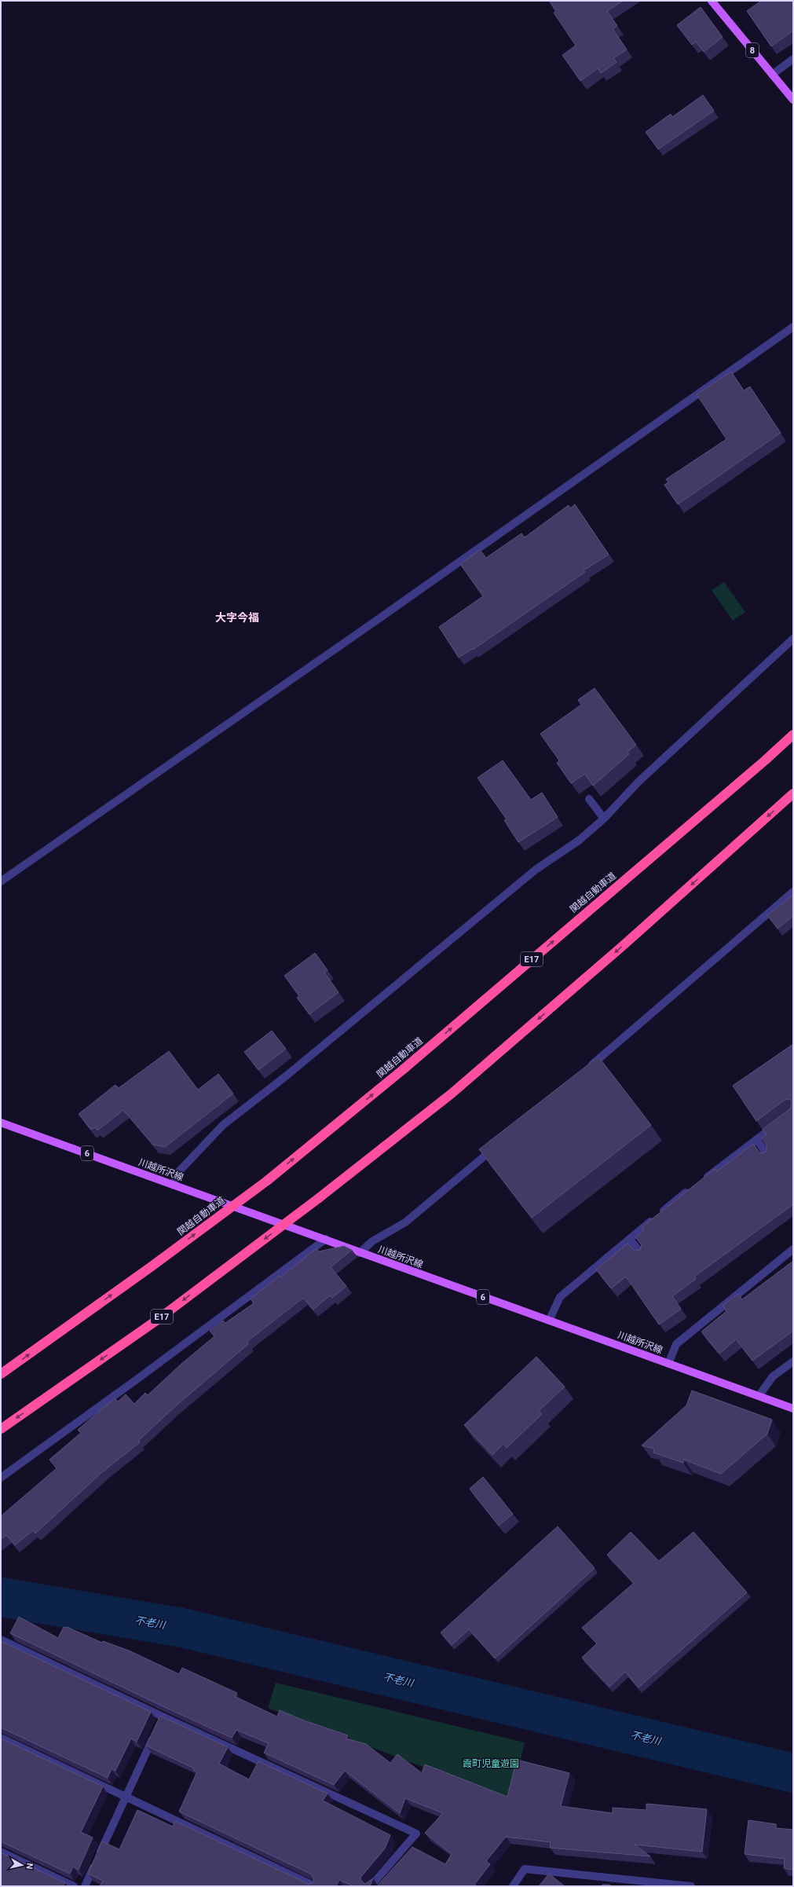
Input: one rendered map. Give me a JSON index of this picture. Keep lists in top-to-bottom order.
{
  "streets": {
    "highway": ["関越自動車道", "E17"],
    "main road": ["8", "6", "川越所沢線"]
  },
  "districts": ["大字今福"],
  "water": ["不老川"],
  "parks": ["霞町児童遊園"],
  "north": "right"
}
